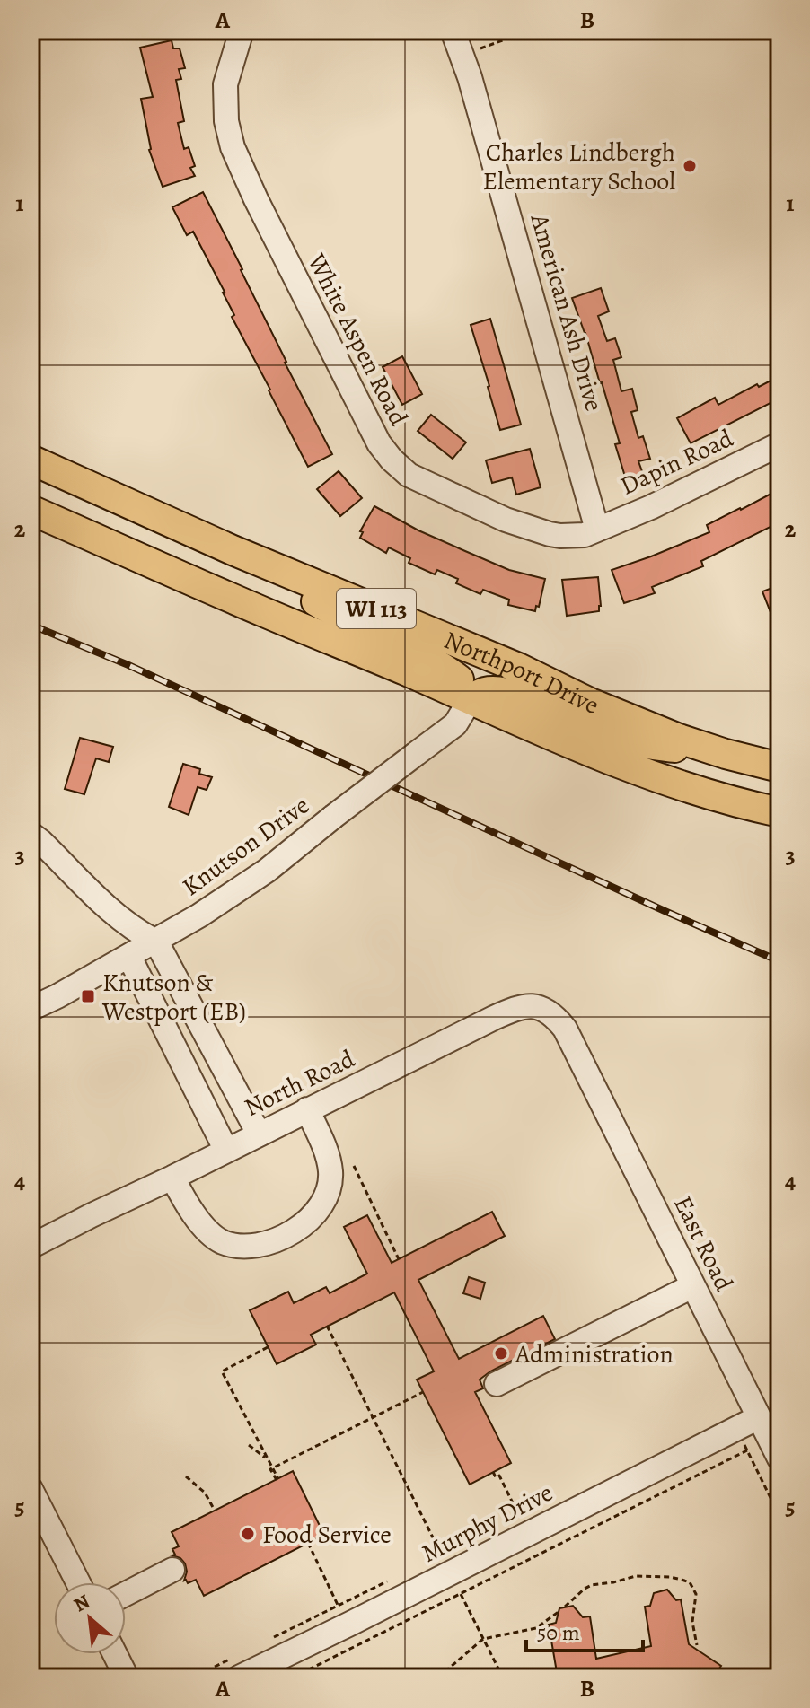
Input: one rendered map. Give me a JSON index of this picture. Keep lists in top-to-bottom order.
{
  "streets": {
    "main road": ["WI 113", "Northport Drive"],
    "street": [
      "American Ash Drive",
      "White Aspen Road",
      "Dapin Road",
      "Knutson Drive",
      "North Road",
      "East Road",
      "Murphy Drive"
    ]
  },
  "crossings": [
    ["American Ash Drive", "White Aspen Road"],
    ["American Ash Drive", "Dapin Road"],
    ["White Aspen Road", "Dapin Road"],
    ["Northport Drive", "Knutson Drive"],
    ["North Road", "East Road"],
    ["East Road", "Murphy Drive"]
  ],
  "places": {
    "other": ["Charles Lindbergh Elementary School", "Administration", "Food Service"],
    "transit": ["Knutson & Westport (EB)"]
  },
  "scale_bar": "50 m",
  "north": "top left",
  "grid": {
    "columns": ["A", "B"],
    "rows": [
      "1",
      "2",
      "3",
      "4",
      "5"
    ]
  }
}
